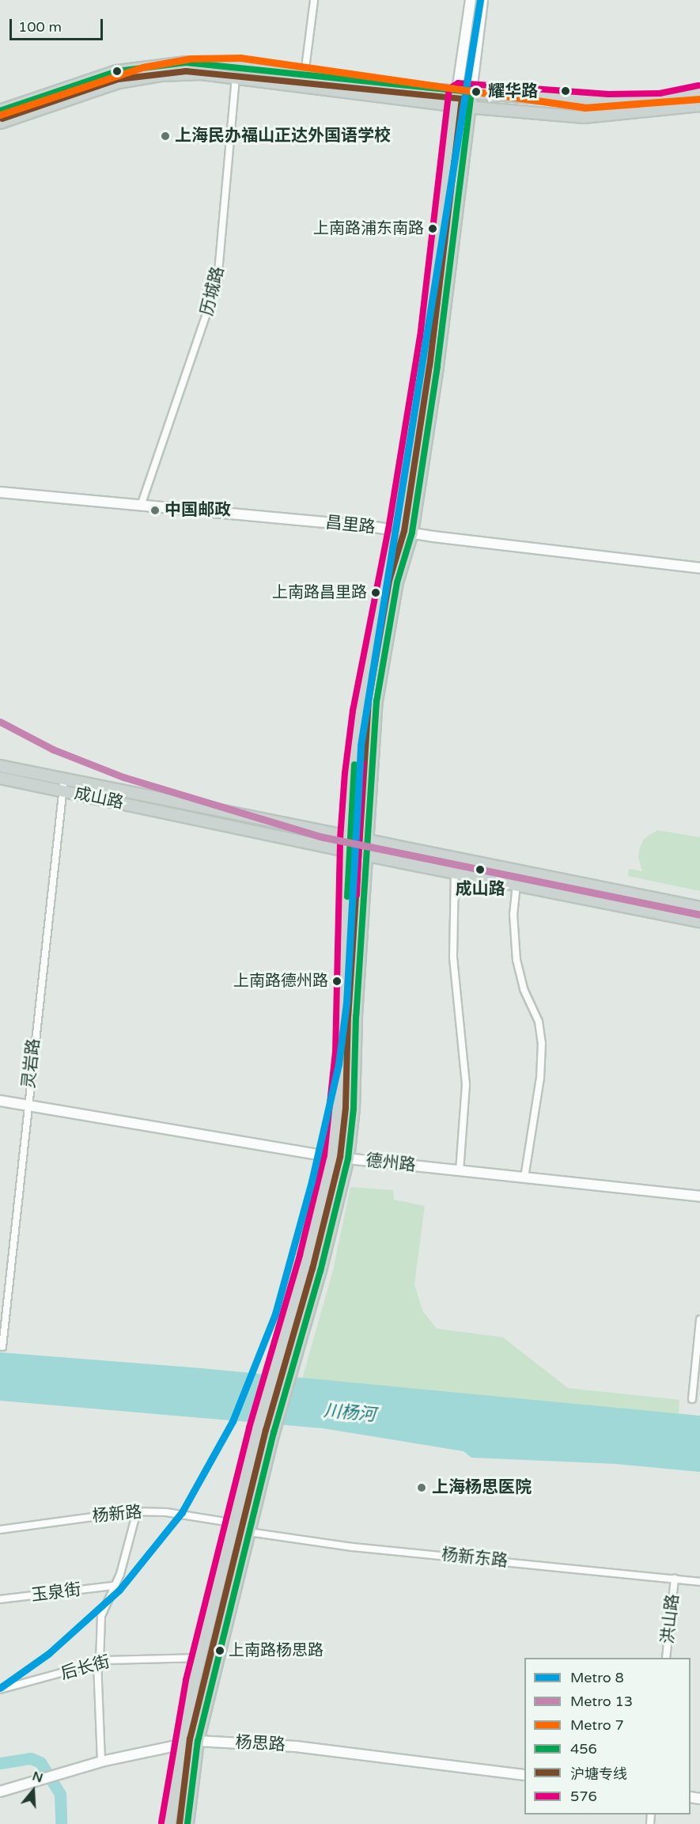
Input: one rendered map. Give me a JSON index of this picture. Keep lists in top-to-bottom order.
{
  "streets": {
    "main road": ["成山路"],
    "street": [
      "历城路",
      "昌里路",
      "灵岩路",
      "德州路",
      "杨新路",
      "杨新东路",
      "玉泉街",
      "洪山路",
      "后长街",
      "杨思路"
    ]
  },
  "crossings": [
    ["历城路", "昌里路"],
    ["成山路", "灵岩路"],
    ["灵岩路", "德州路"],
    ["杨新东路", "洪山路"]
  ],
  "water": ["川杨河"],
  "places": [
    "耀华路",
    "上海民办福山正达外国语学校",
    "上南路浦东南路",
    "中国邮政",
    "上南路昌里路",
    "成山路",
    "上南路德州路",
    "上海杨思医院",
    "上南路杨思路"
  ],
  "lines": [
    "metro line 8",
    "metro line 7",
    "transit line 456",
    "transit line 沪塘专线",
    "transit line 576",
    "metro line 13"
  ],
  "legend": [
    "Metro 8",
    "Metro 13",
    "Metro 7",
    "456",
    "沪塘专线",
    "576"
  ],
  "scale_bar": "100 m",
  "north": "top"
}
